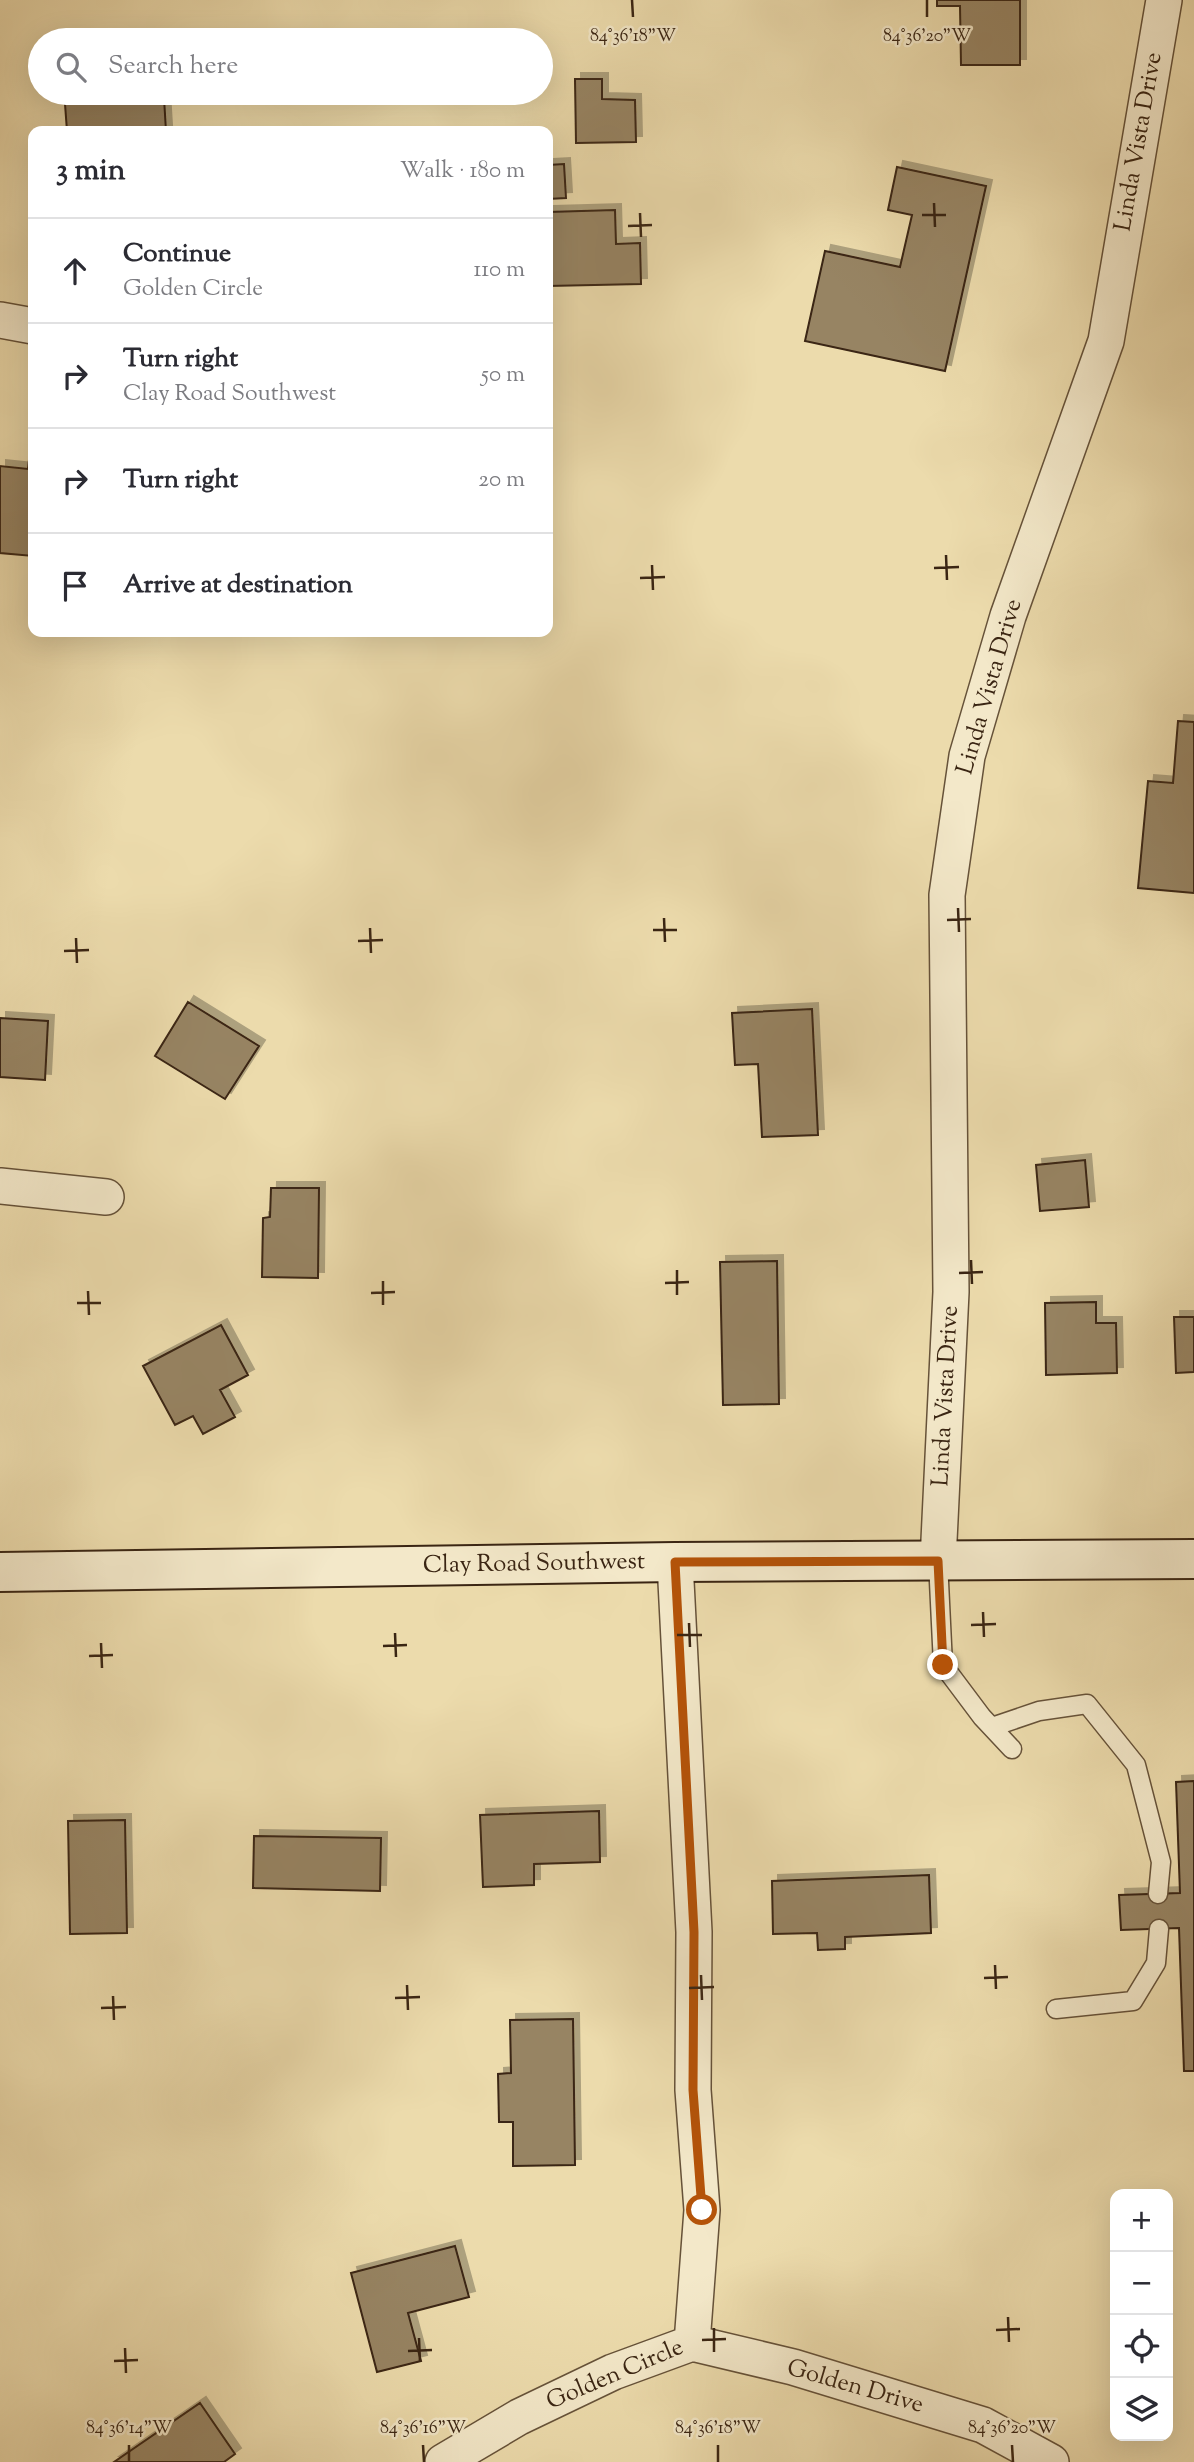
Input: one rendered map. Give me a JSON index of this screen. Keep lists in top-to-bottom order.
{
  "streets": {
    "street": [
      "Linda Vista Drive",
      "Clay Road Southwest",
      "Golden Circle",
      "Golden Drive"
    ]
  },
  "crossings": [
    ["Linda Vista Drive", "Clay Road Southwest"],
    ["Clay Road Southwest", "Golden Circle"],
    ["Golden Circle", "Golden Drive"]
  ],
  "page": {
    "search": "Search here",
    "heading": ["3 min", "Walk · 180 m"],
    "list": [
      ["Continue", "Golden Circle", "110 m"],
      ["Turn right", "Clay Road Southwest", "50 m"],
      ["Turn right", "20 m"],
      "Arrive at destination"
    ],
    "map_buttons": ["+", "−"]
  },
  "coordinates": [
    "84°36'18\"W",
    "84°36'20\"W",
    "84°36'14\"W",
    "84°36'16\"W"
  ]
}
